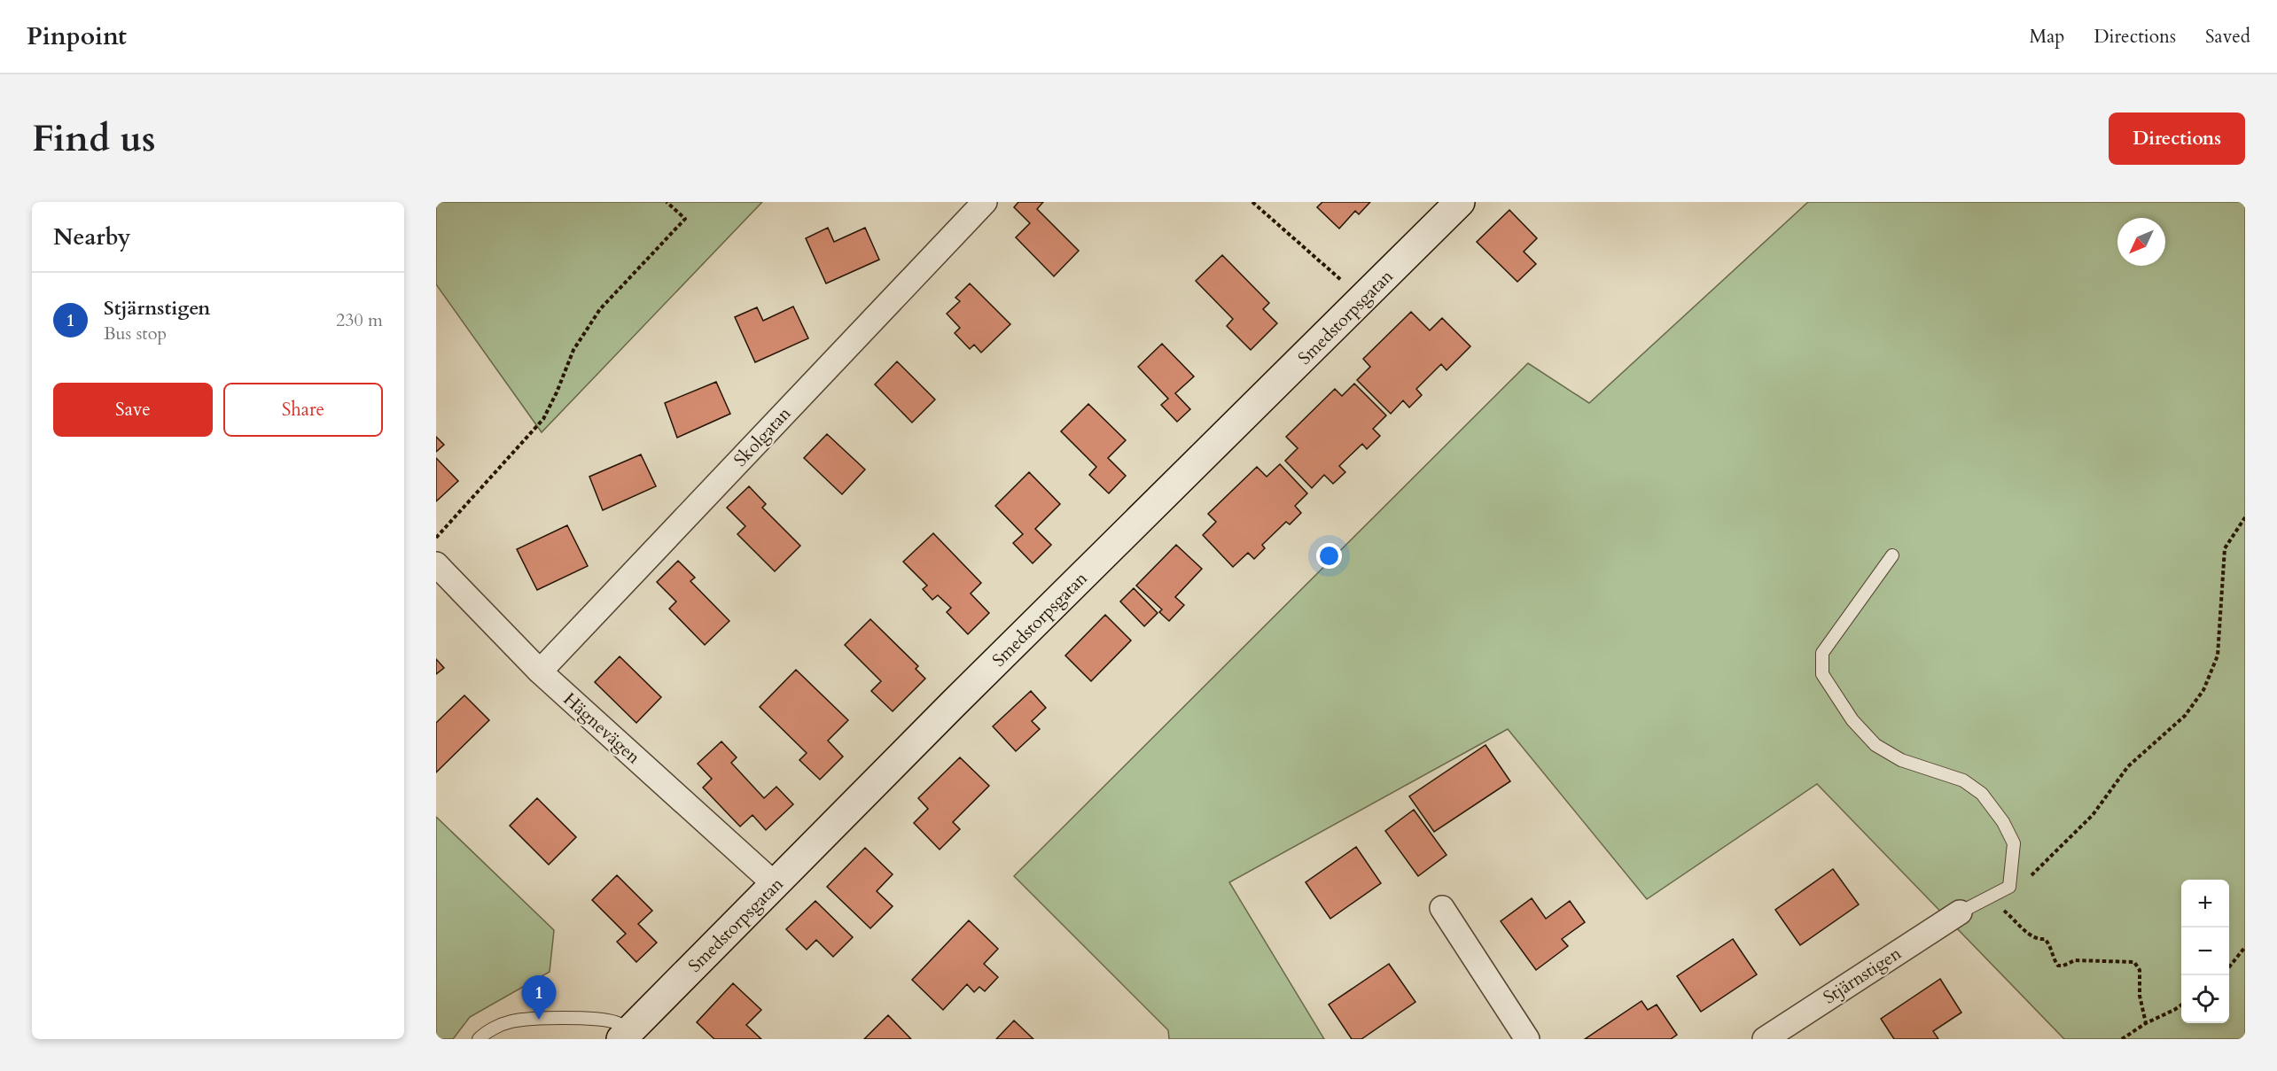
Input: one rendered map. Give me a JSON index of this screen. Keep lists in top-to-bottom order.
{
  "streets": {
    "street": [
      "Smedstorpsgatan",
      "Skolgatan",
      "Hägnevägen",
      "Stjärnstigen"
    ]
  },
  "crossings": [
    ["Smedstorpsgatan", "Hägnevägen"],
    ["Skolgatan", "Hägnevägen"]
  ],
  "north": "bottom left",
  "page": {
    "header": "Pinpoint",
    "nav": ["Map", "Directions", "Saved"],
    "buttons": [
      "Directions",
      ["Save", "Share"]
    ],
    "title": "Find us",
    "heading": "Nearby",
    "list": [
      {
        "mark": "1",
        "name": "Stjärnstigen",
        "note": "Bus stop",
        "value": "230 m"
      }
    ],
    "map_buttons": ["+", "−"],
    "pins": "1"
  }
}
